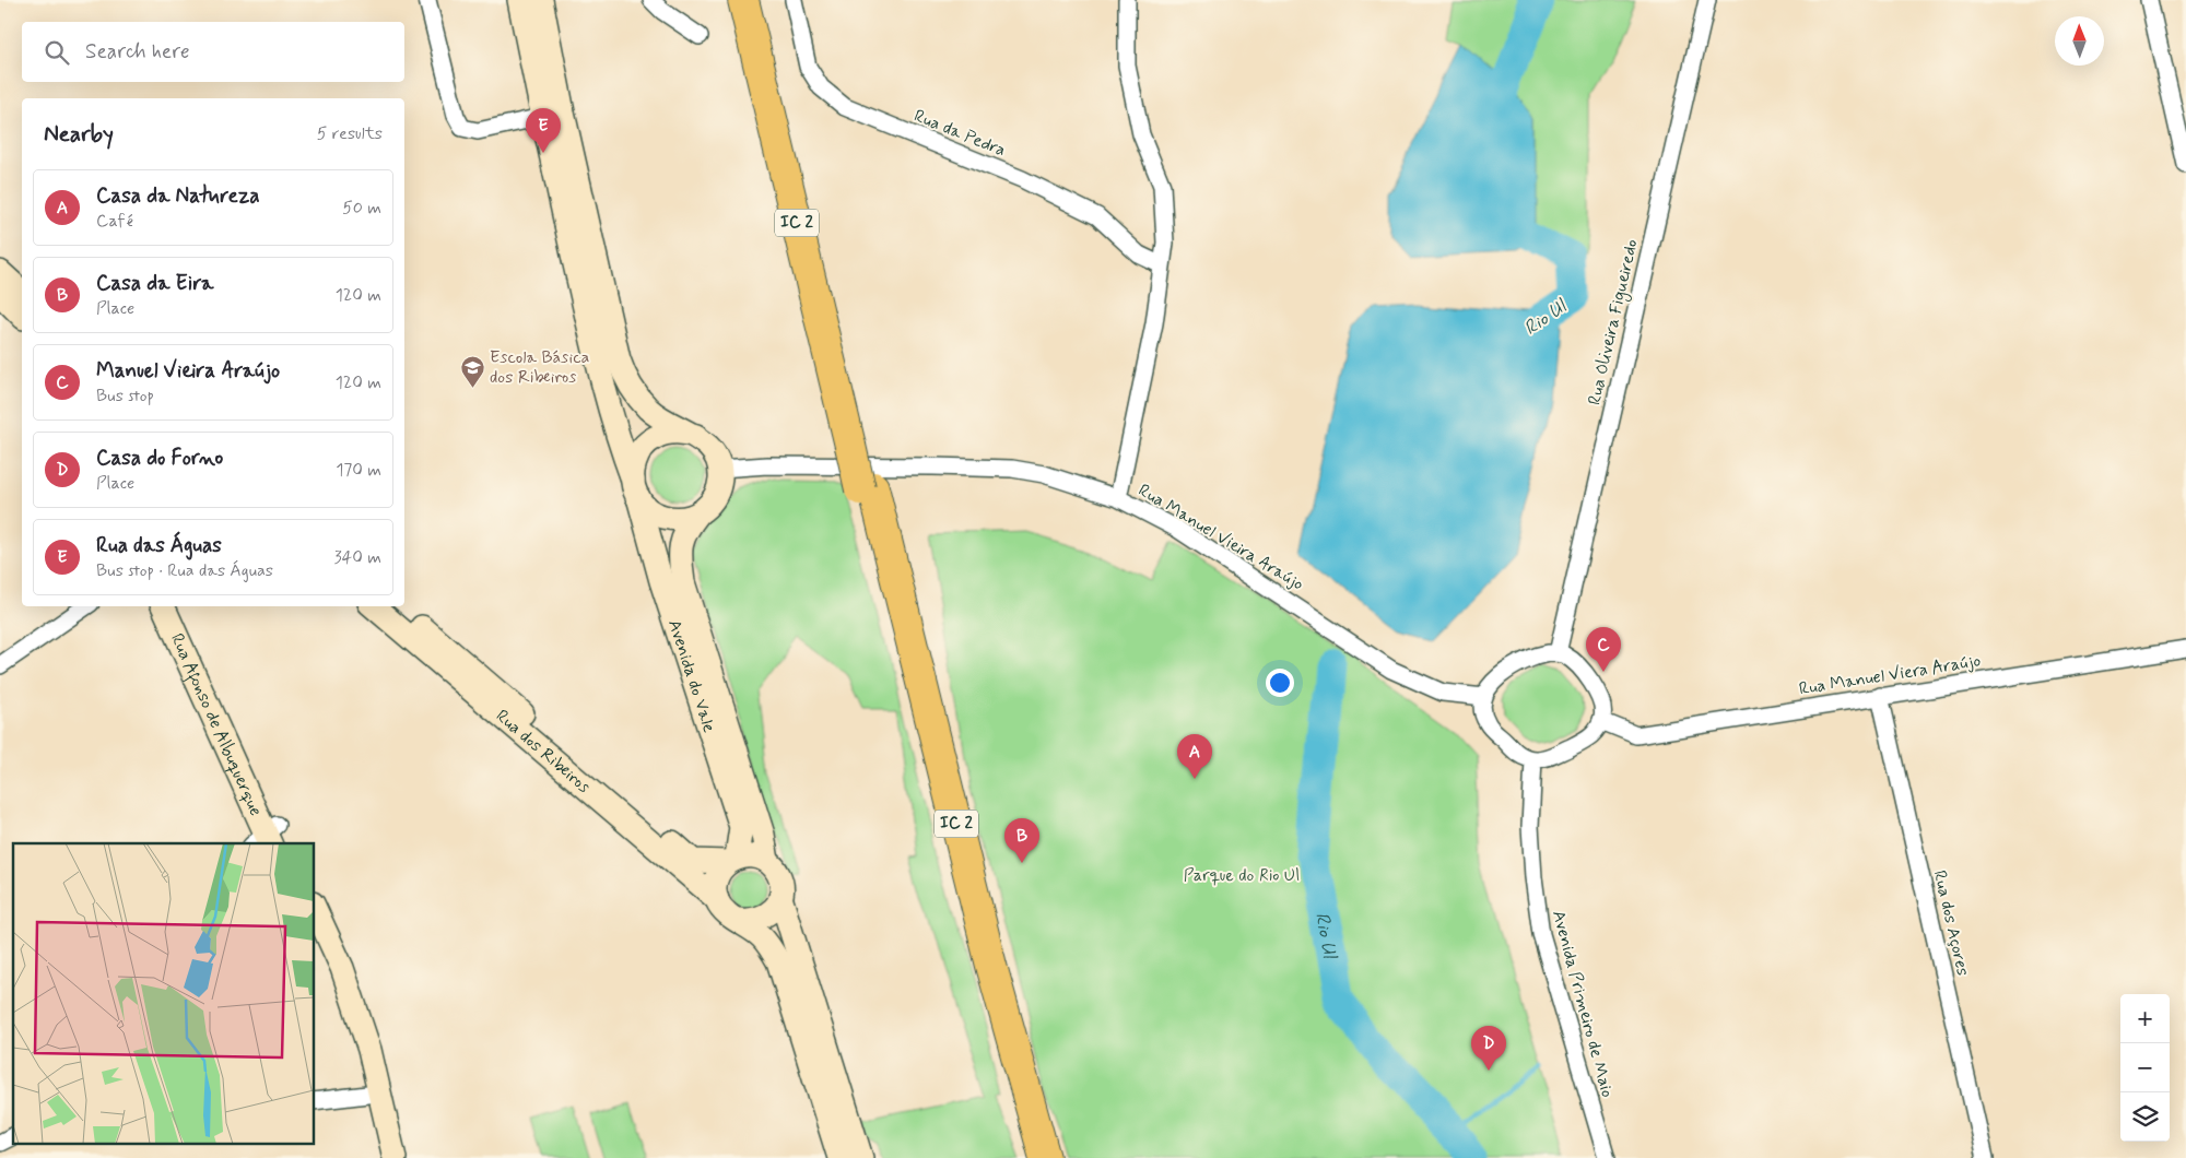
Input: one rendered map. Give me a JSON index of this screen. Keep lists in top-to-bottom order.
{
  "streets": {
    "highway": ["IC 2"],
    "main road": ["Avenida do Vale", "Rua Afonso de Albuquerque", "Rua dos Ribeiros"],
    "street": [
      "Rua da Pedra",
      "Rua Oliveira Figueiredo",
      "Rua Manuel Vieira Araújo",
      "Rua Manuel Viera Araújo",
      "Rua dos Açores",
      "Avenida Primeiro de Maio"
    ]
  },
  "crossings": [
    ["Rua Oliveira Figueiredo", "Rua Manuel Vieira Araújo"],
    ["Rua Oliveira Figueiredo", "Rua Manuel Viera Araújo"],
    ["Rua Oliveira Figueiredo", "Avenida Primeiro de Maio"],
    ["Rua Manuel Vieira Araújo", "Rua Manuel Viera Araújo"],
    ["Rua Manuel Vieira Araújo", "Avenida do Vale"],
    ["Rua Manuel Vieira Araújo", "Avenida Primeiro de Maio"],
    ["Rua Manuel Viera Araújo", "Rua dos Açores"],
    ["Rua Manuel Viera Araújo", "Avenida Primeiro de Maio"],
    ["Avenida do Vale", "Rua dos Ribeiros"]
  ],
  "water": ["Rio Ul"],
  "parks": ["Parque do Rio Ul"],
  "places": {
    "school or university": ["Escola Básica dos Ribeiros"]
  },
  "north": "top",
  "page": {
    "search": "Search here",
    "heading": ["Nearby", "5 results"],
    "pins": [
      "E",
      "C",
      "A",
      "B",
      "D"
    ],
    "list": [
      {
        "mark": "A",
        "name": "Casa da Natureza",
        "note": "Café",
        "value": "50 m"
      },
      {
        "mark": "B",
        "name": "Casa da Eira",
        "note": "Place",
        "value": "120 m"
      },
      {
        "mark": "C",
        "name": "Manuel Vieira Araújo",
        "note": "Bus stop",
        "value": "120 m"
      },
      {
        "mark": "D",
        "name": "Casa do Forno",
        "note": "Place",
        "value": "170 m"
      },
      {
        "mark": "E",
        "name": "Rua das Águas",
        "note": "Bus stop · Rua das Águas",
        "value": "340 m"
      }
    ],
    "map_buttons": ["+", "−"]
  }
}
